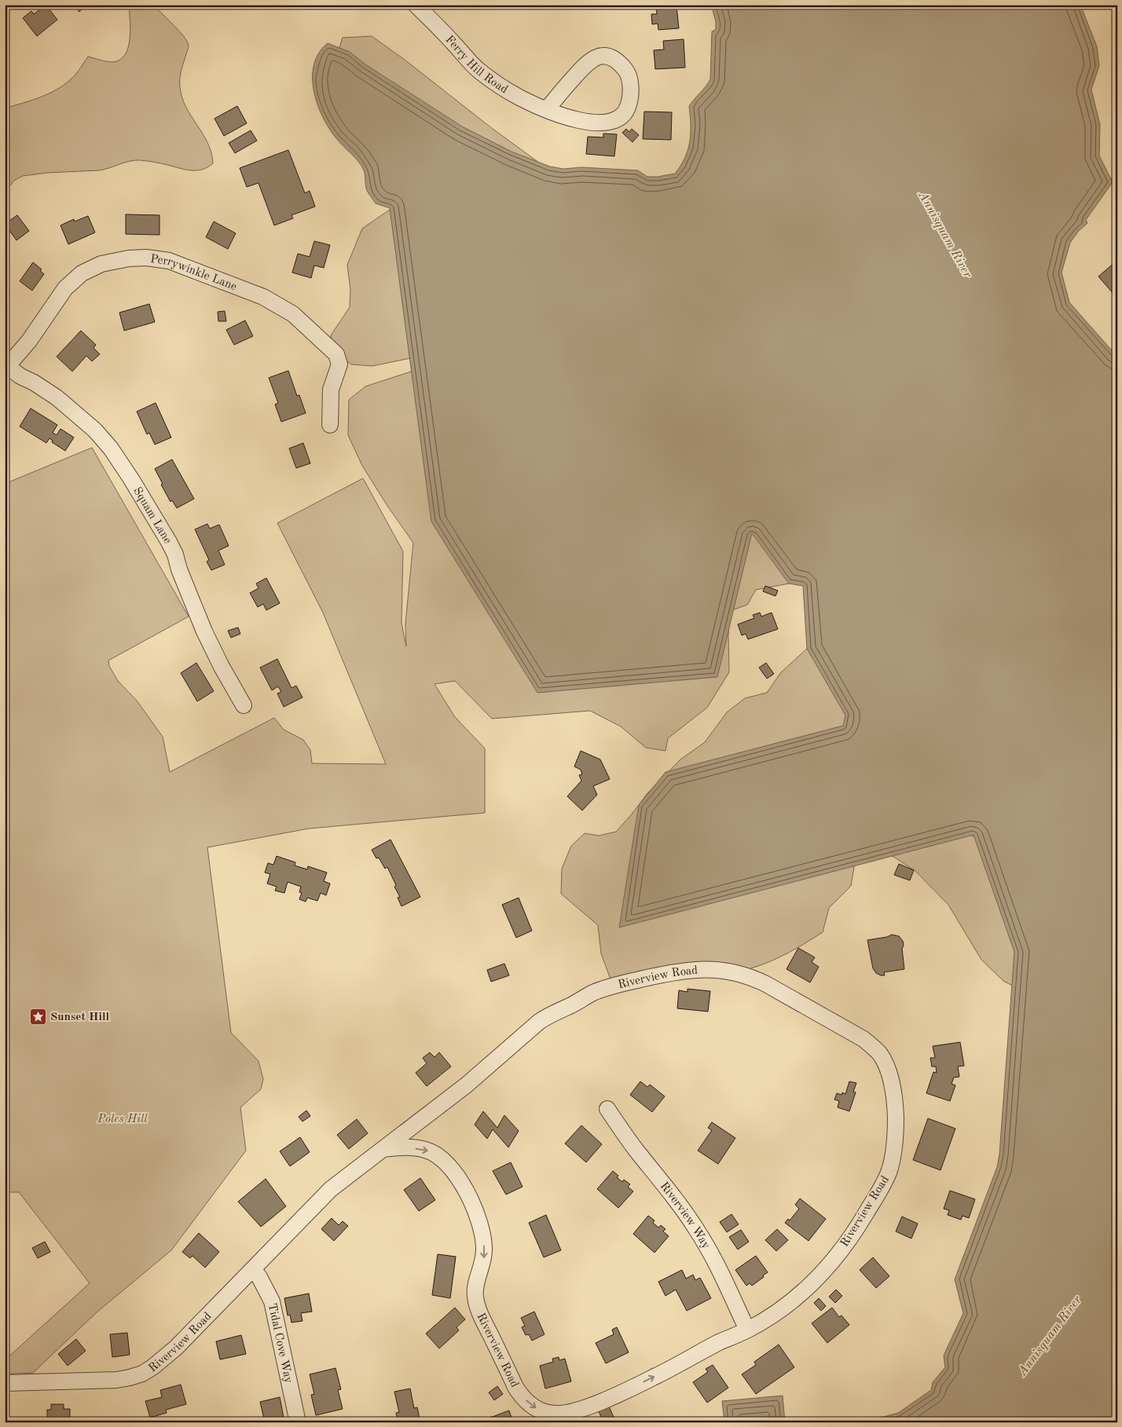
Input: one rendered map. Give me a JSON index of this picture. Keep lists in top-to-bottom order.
{
  "streets": {
    "street": [
      "Ferry Hill Road",
      "Perrywinkle Lane",
      "Squam Lane",
      "Riverview Road",
      "Riverview Way",
      "Tidal Cove Way"
    ]
  },
  "crossings": [
    ["Perrywinkle Lane", "Squam Lane"],
    ["Riverview Road", "Riverview Way"],
    ["Riverview Road", "Tidal Cove Way"]
  ],
  "water": ["Annisquam River"],
  "parks": ["Poles Hill"],
  "places": {
    "place": ["Sunset Hill"]
  }
}
